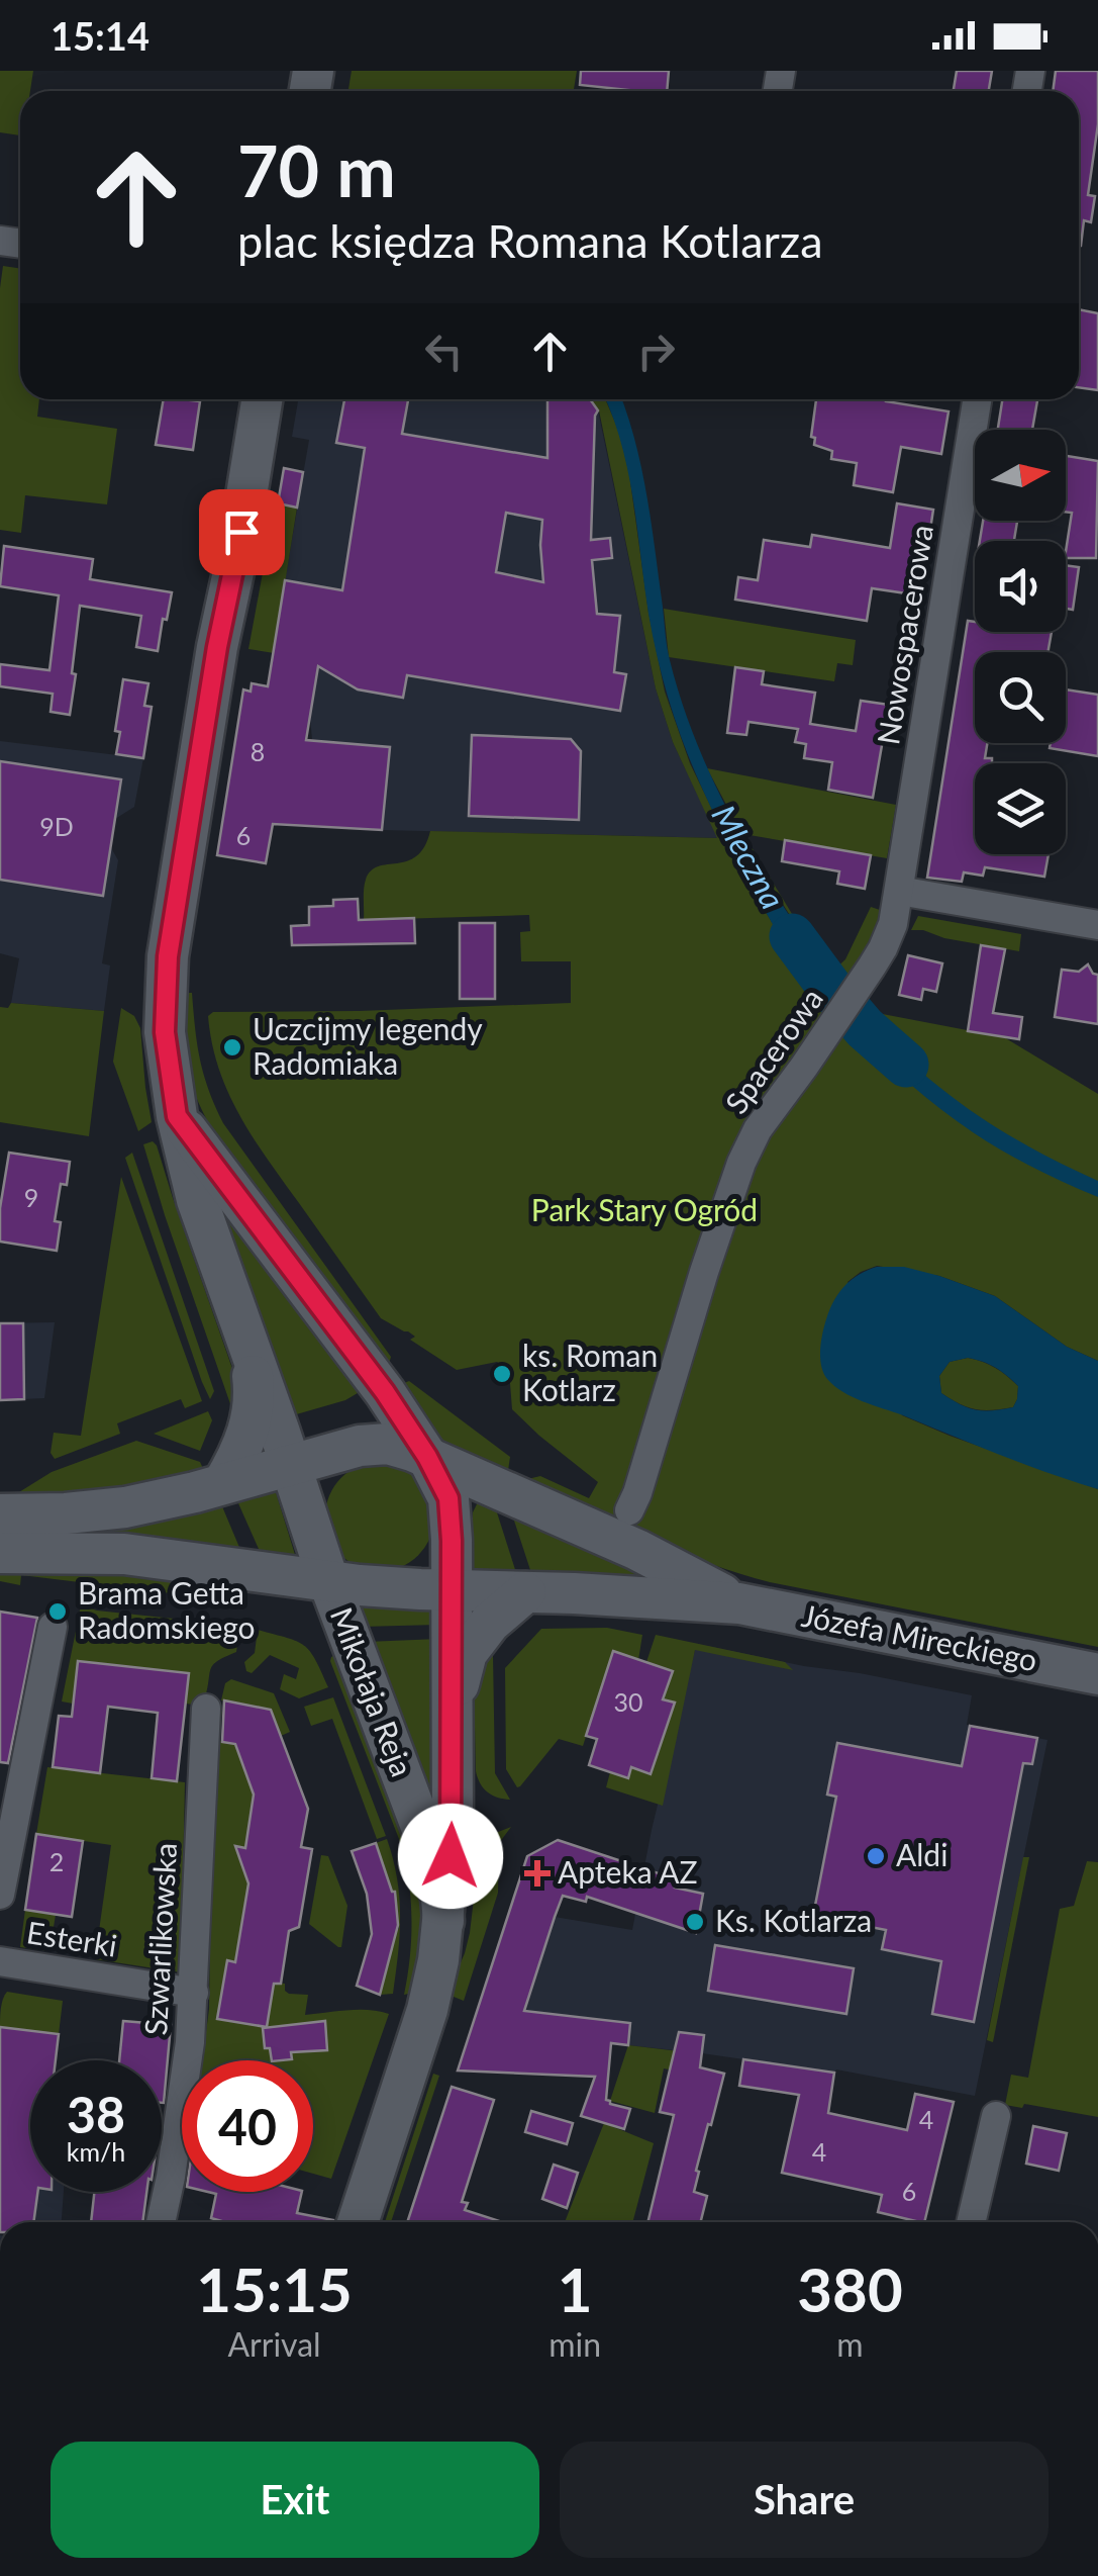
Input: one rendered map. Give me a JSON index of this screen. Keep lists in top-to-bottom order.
{
  "streets": {
    "main road": ["Józefa Mireckiego", "Mikołaja Reja"],
    "street": [
      "Nowospacerowa",
      "Spacerowa",
      "Szwarlikowska",
      "Esterki"
    ]
  },
  "crossings": [
    ["Nowospacerowa", "Spacerowa"],
    ["Józefa Mireckiego", "Mikołaja Reja"],
    ["Szwarlikowska", "Esterki"]
  ],
  "water": ["Mleczna"],
  "parks": ["Park Stary Ogród"],
  "places": {
    "other": [
      "Uczcijmy legendy Radomiaka",
      "ks. Roman Kotlarz",
      "Brama Getta Radomskiego",
      "Aldi",
      "Ks. Kotlarza"
    ],
    "health": ["Apteka AZ"]
  },
  "house_numbers": [
    "8",
    "9D",
    "6",
    "9",
    "30",
    "2",
    "4",
    "4",
    "6"
  ],
  "north": "right",
  "page": {
    "status": "15:14",
    "turn": ["70 m", "plac księdza Romana Kotlarza"],
    "speed": "38 km/h",
    "limit": "40",
    "eta": [
      "15:15",
      "Arrival",
      "1",
      "min",
      "380",
      "m"
    ],
    "buttons": ["Exit", "Share"]
  }
}
